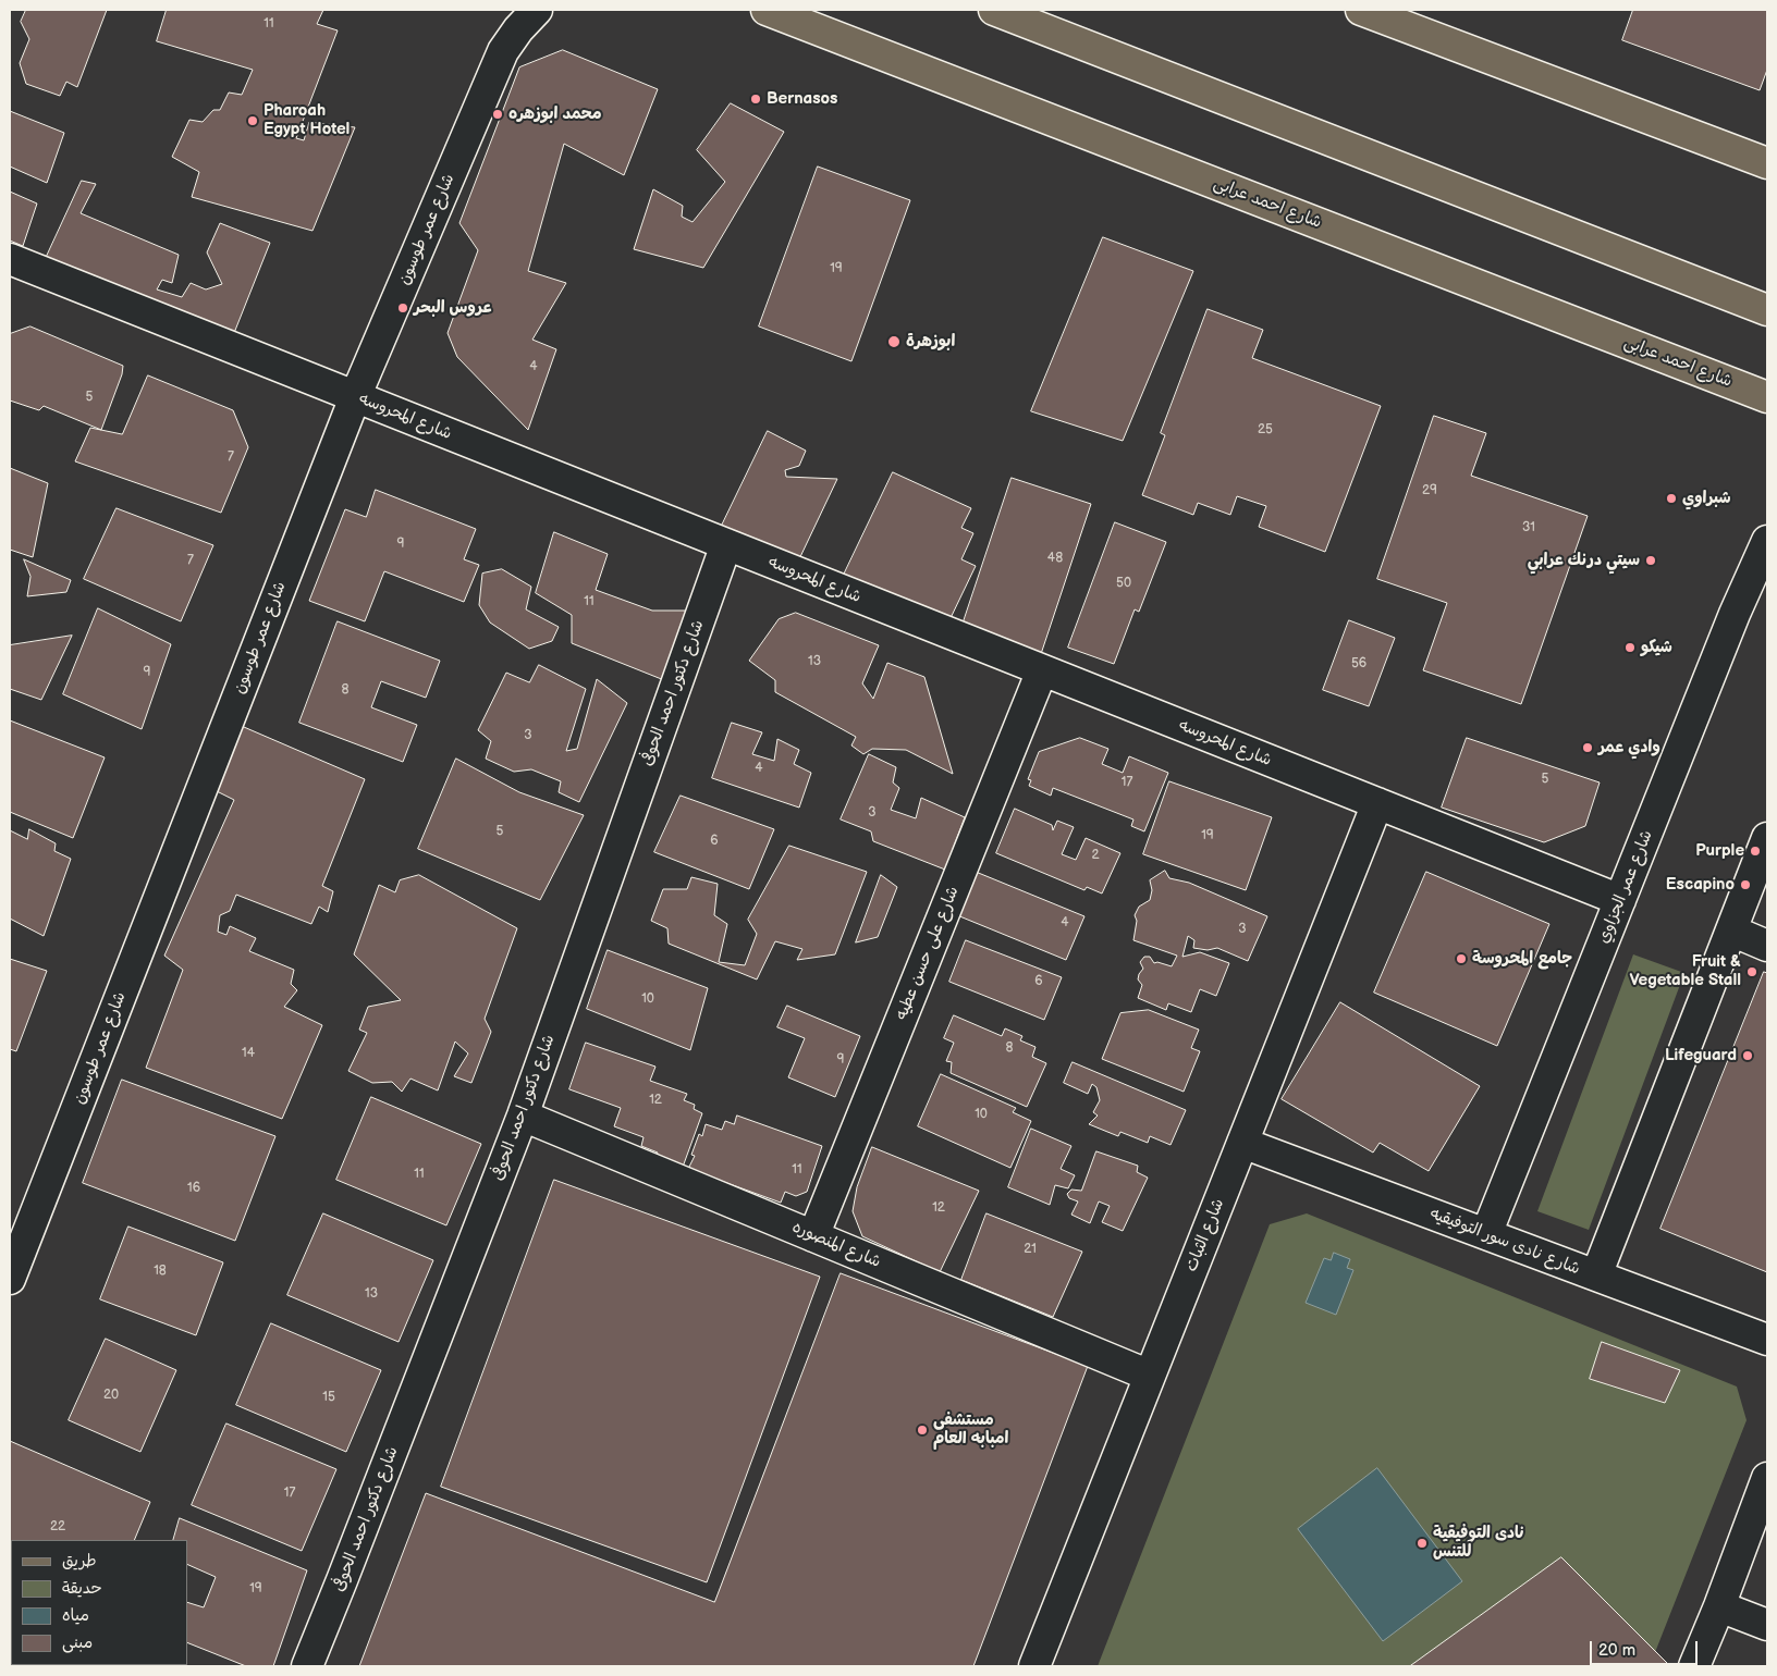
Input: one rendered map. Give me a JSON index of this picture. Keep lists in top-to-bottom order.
{
  "streets": {
    "main road": ["شارع احمد عرابى"],
    "street": [
      "شارع عمر طوسون",
      "شارع المحروسه",
      "شارع دكتور احمد الحوفى",
      "شارع عمر الجزاوي",
      "شارع على حسن عطيه",
      "شارع الثبات",
      "شارع نادى سور التوفيقيه",
      "شارع المنصوره"
    ]
  },
  "crossings": [
    ["شارع عمر طوسون", "شارع المحروسه"],
    ["شارع المحروسه", "شارع دكتور احمد الحوفى"],
    ["شارع المحروسه", "شارع عمر الجزاوي"],
    ["شارع المحروسه", "شارع على حسن عطيه"],
    ["شارع المحروسه", "شارع الثبات"],
    ["شارع دكتور احمد الحوفى", "شارع المنصوره"],
    ["شارع عمر الجزاوي", "شارع نادى سور التوفيقيه"],
    ["شارع على حسن عطيه", "شارع المنصوره"],
    ["شارع الثبات", "شارع نادى سور التوفيقيه"],
    ["شارع الثبات", "شارع المنصوره"]
  ],
  "places": [
    "Bernasos",
    "محمد ابوزهره",
    "Pharoah Egypt Hotel",
    "عروس البحر",
    "ابوزهرة",
    "شبراوي",
    "سيتي درنك عرابي",
    "شيكو",
    "وادي عمر",
    "Purple",
    "Escapino",
    "جامع المحروسة",
    "Fruit & Vegetable Stall",
    "Lifeguard",
    "مستشفى امبابه العام",
    "نادى التوفيقية للتنس"
  ],
  "house_numbers": [
    "11",
    "19",
    "4",
    "5",
    "25",
    "7",
    "29",
    "31",
    "9",
    "48",
    "7",
    "50",
    "11",
    "13",
    "56",
    "9",
    "8",
    "3",
    "4",
    "5",
    "17",
    "3",
    "5",
    "19",
    "6",
    "2",
    "4",
    "3",
    "6",
    "10",
    "8",
    "14",
    "9",
    "12",
    "10",
    "11",
    "11",
    "16",
    "12",
    "21",
    "18",
    "13",
    "20",
    "15",
    "17",
    "22",
    "19"
  ],
  "legend": [
    "طريق",
    "حديقة",
    "مياه",
    "مبنى"
  ],
  "scale_bar": "20 m"
}
